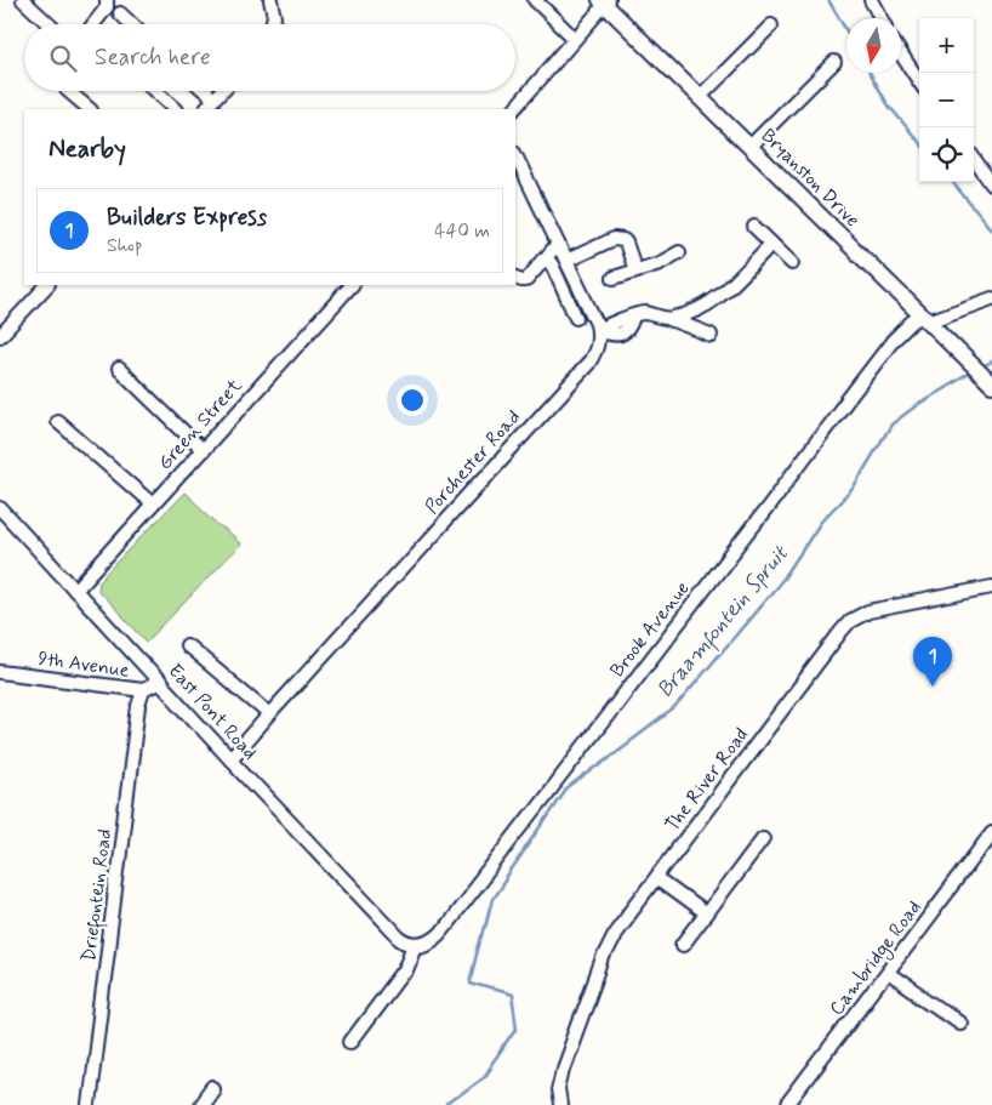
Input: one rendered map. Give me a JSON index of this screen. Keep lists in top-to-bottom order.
{
  "streets": {
    "main road": ["Bryanston Drive"],
    "street": [
      "Green Street",
      "Porchester Road",
      "Brook Avenue",
      "9th Avenue",
      "East Pont Road",
      "The River Road",
      "Driefontein Road",
      "Cambridge Road"
    ]
  },
  "crossings": [
    ["Bryanston Drive", "Brook Avenue"],
    ["Green Street", "East Pont Road"],
    ["Porchester Road", "East Pont Road"],
    ["Brook Avenue", "East Pont Road"],
    ["9th Avenue", "East Pont Road"],
    ["9th Avenue", "Driefontein Road"]
  ],
  "water": ["Braamfontein Spruit"],
  "north": "bottom",
  "page": {
    "map_buttons": ["+", "−"],
    "search": "Search here",
    "heading": "Nearby",
    "list": [
      {
        "mark": "1",
        "name": "Builders Express",
        "note": "Shop",
        "value": "440 m"
      }
    ],
    "pins": "1"
  }
}
